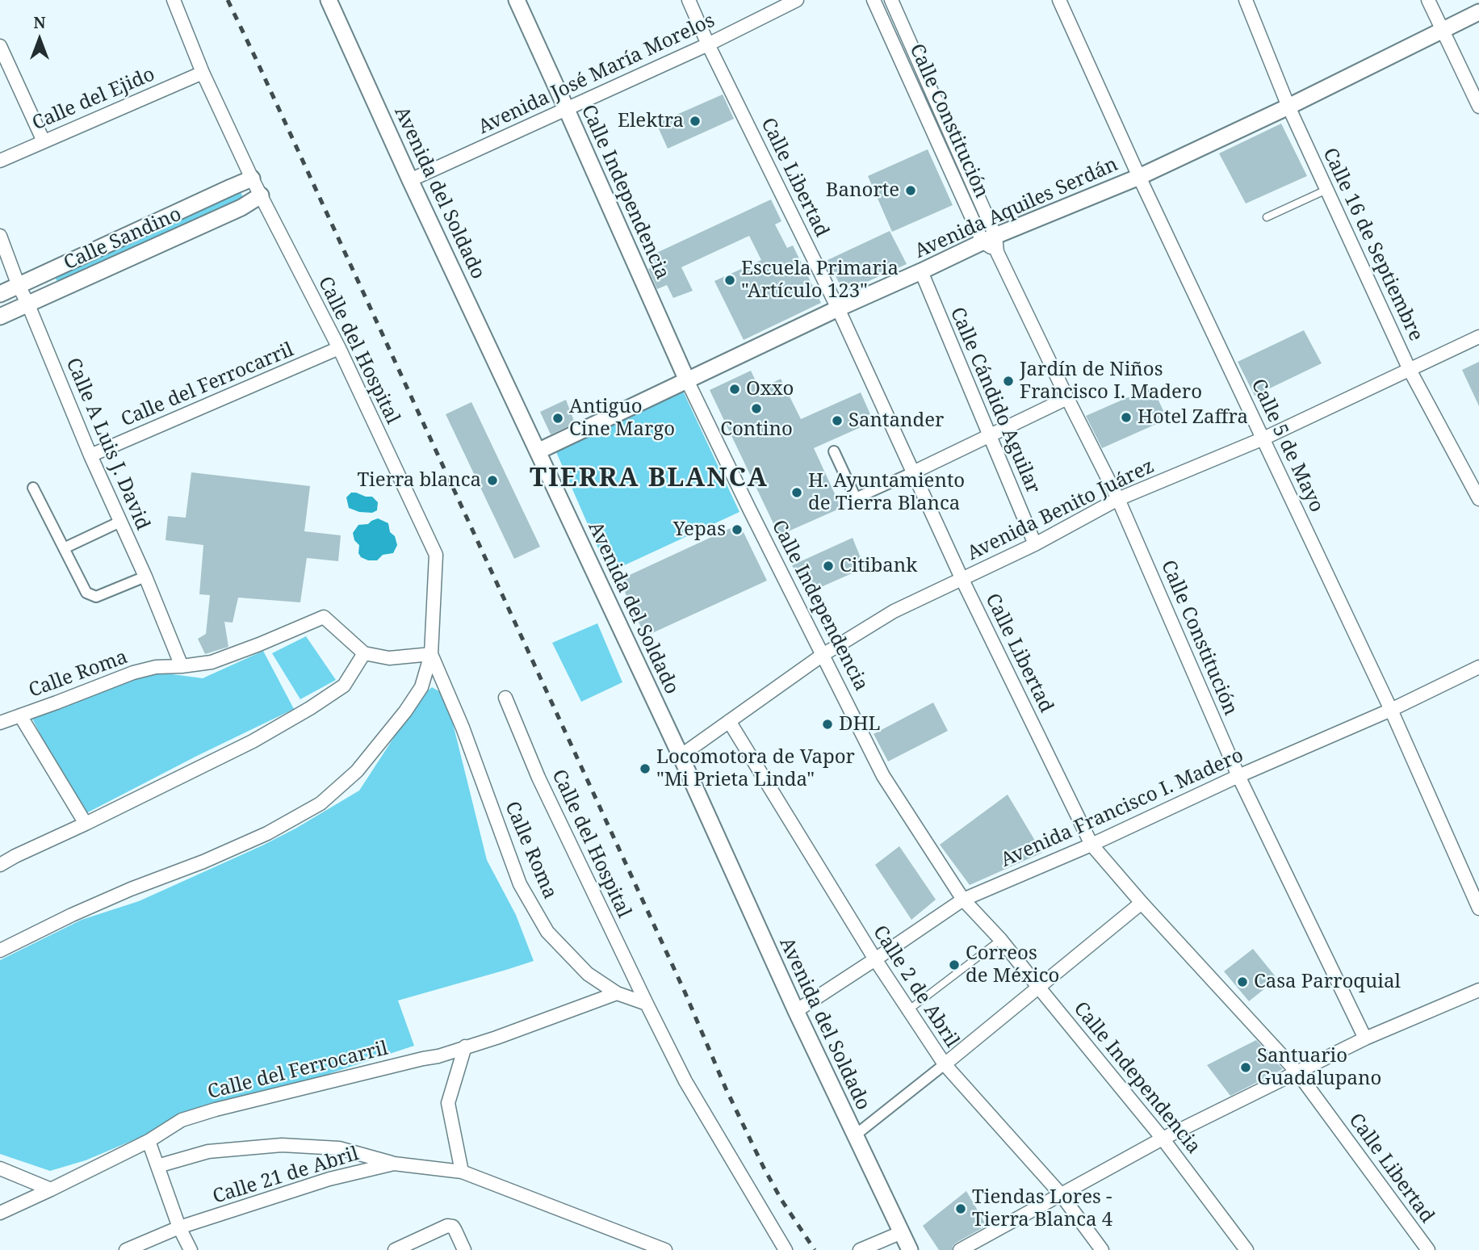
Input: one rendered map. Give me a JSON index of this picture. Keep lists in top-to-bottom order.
{
  "streets": {
    "street": [
      "Avenida José María Morelos",
      "Calle del Ejido",
      "Calle Constitución",
      "Calle Libertad",
      "Calle Independencia",
      "Avenida del Soldado",
      "Avenida Aquiles Serdán",
      "Calle Sandino",
      "Calle 16 de Septiembre",
      "Calle del Hospital",
      "Calle del Ferrocarril",
      "Calle Cándido Aguilar",
      "Calle A Luis J. David",
      "Calle 5 de Mayo",
      "Avenida Benito Juárez",
      "Calle Roma",
      "Avenida Francisco I. Madero",
      "Calle 2 de Abril",
      "Calle 21 de Abril"
    ]
  },
  "crossings": [
    ["Avenida José María Morelos", "Calle Libertad"],
    ["Avenida José María Morelos", "Calle Independencia"],
    ["Avenida José María Morelos", "Avenida del Soldado"],
    ["Calle del Ejido", "Calle del Hospital"],
    ["Calle Constitución", "Avenida Aquiles Serdán"],
    ["Calle Constitución", "Avenida Benito Juárez"],
    ["Calle Constitución", "Avenida Francisco I. Madero"],
    ["Calle Libertad", "Avenida Aquiles Serdán"],
    ["Calle Libertad", "Avenida Benito Juárez"],
    ["Calle Libertad", "Avenida Francisco I. Madero"],
    ["Calle Independencia", "Avenida Aquiles Serdán"],
    ["Calle Independencia", "Avenida Benito Juárez"],
    ["Calle Independencia", "Avenida Francisco I. Madero"],
    ["Avenida del Soldado", "Avenida Aquiles Serdán"],
    ["Avenida del Soldado", "Avenida Benito Juárez"],
    ["Avenida del Soldado", "Avenida Francisco I. Madero"],
    ["Avenida Aquiles Serdán", "Calle 16 de Septiembre"],
    ["Avenida Aquiles Serdán", "Calle Cándido Aguilar"],
    ["Avenida Aquiles Serdán", "Calle 5 de Mayo"],
    ["Calle Sandino", "Calle del Hospital"],
    ["Calle Sandino", "Calle A Luis J. David"],
    ["Calle 16 de Septiembre", "Avenida Benito Juárez"],
    ["Calle del Hospital", "Calle del Ferrocarril"],
    ["Calle del Hospital", "Calle Roma"],
    ["Calle del Ferrocarril", "Calle A Luis J. David"],
    ["Calle del Ferrocarril", "Calle Roma"],
    ["Calle Cándido Aguilar", "Avenida Benito Juárez"],
    ["Calle A Luis J. David", "Calle Roma"],
    ["Calle 5 de Mayo", "Avenida Benito Juárez"],
    ["Calle 5 de Mayo", "Avenida Francisco I. Madero"],
    ["Avenida Benito Juárez", "Calle 2 de Abril"],
    ["Avenida Francisco I. Madero", "Calle 2 de Abril"]
  ],
  "districts": ["TIERRA BLANCA"],
  "places": [
    "Elektra",
    "Banorte",
    "Escuela Primaria \"Artículo 123\"",
    "Jardín de Niños Francisco I. Madero",
    "Oxxo",
    "Contino",
    "Hotel Zaffra",
    "Antiguo Cine Margo",
    "Santander",
    "Tierra blanca",
    "H. Ayuntamiento de Tierra Blanca",
    "Yepas",
    "Citibank",
    "DHL",
    "Locomotora de Vapor \"Mi Prieta Linda\"",
    "Correos de México",
    "Casa Parroquial",
    "Santuario Guadalupano",
    "Tiendas Lores - Tierra Blanca 4"
  ],
  "north": "top"
}
